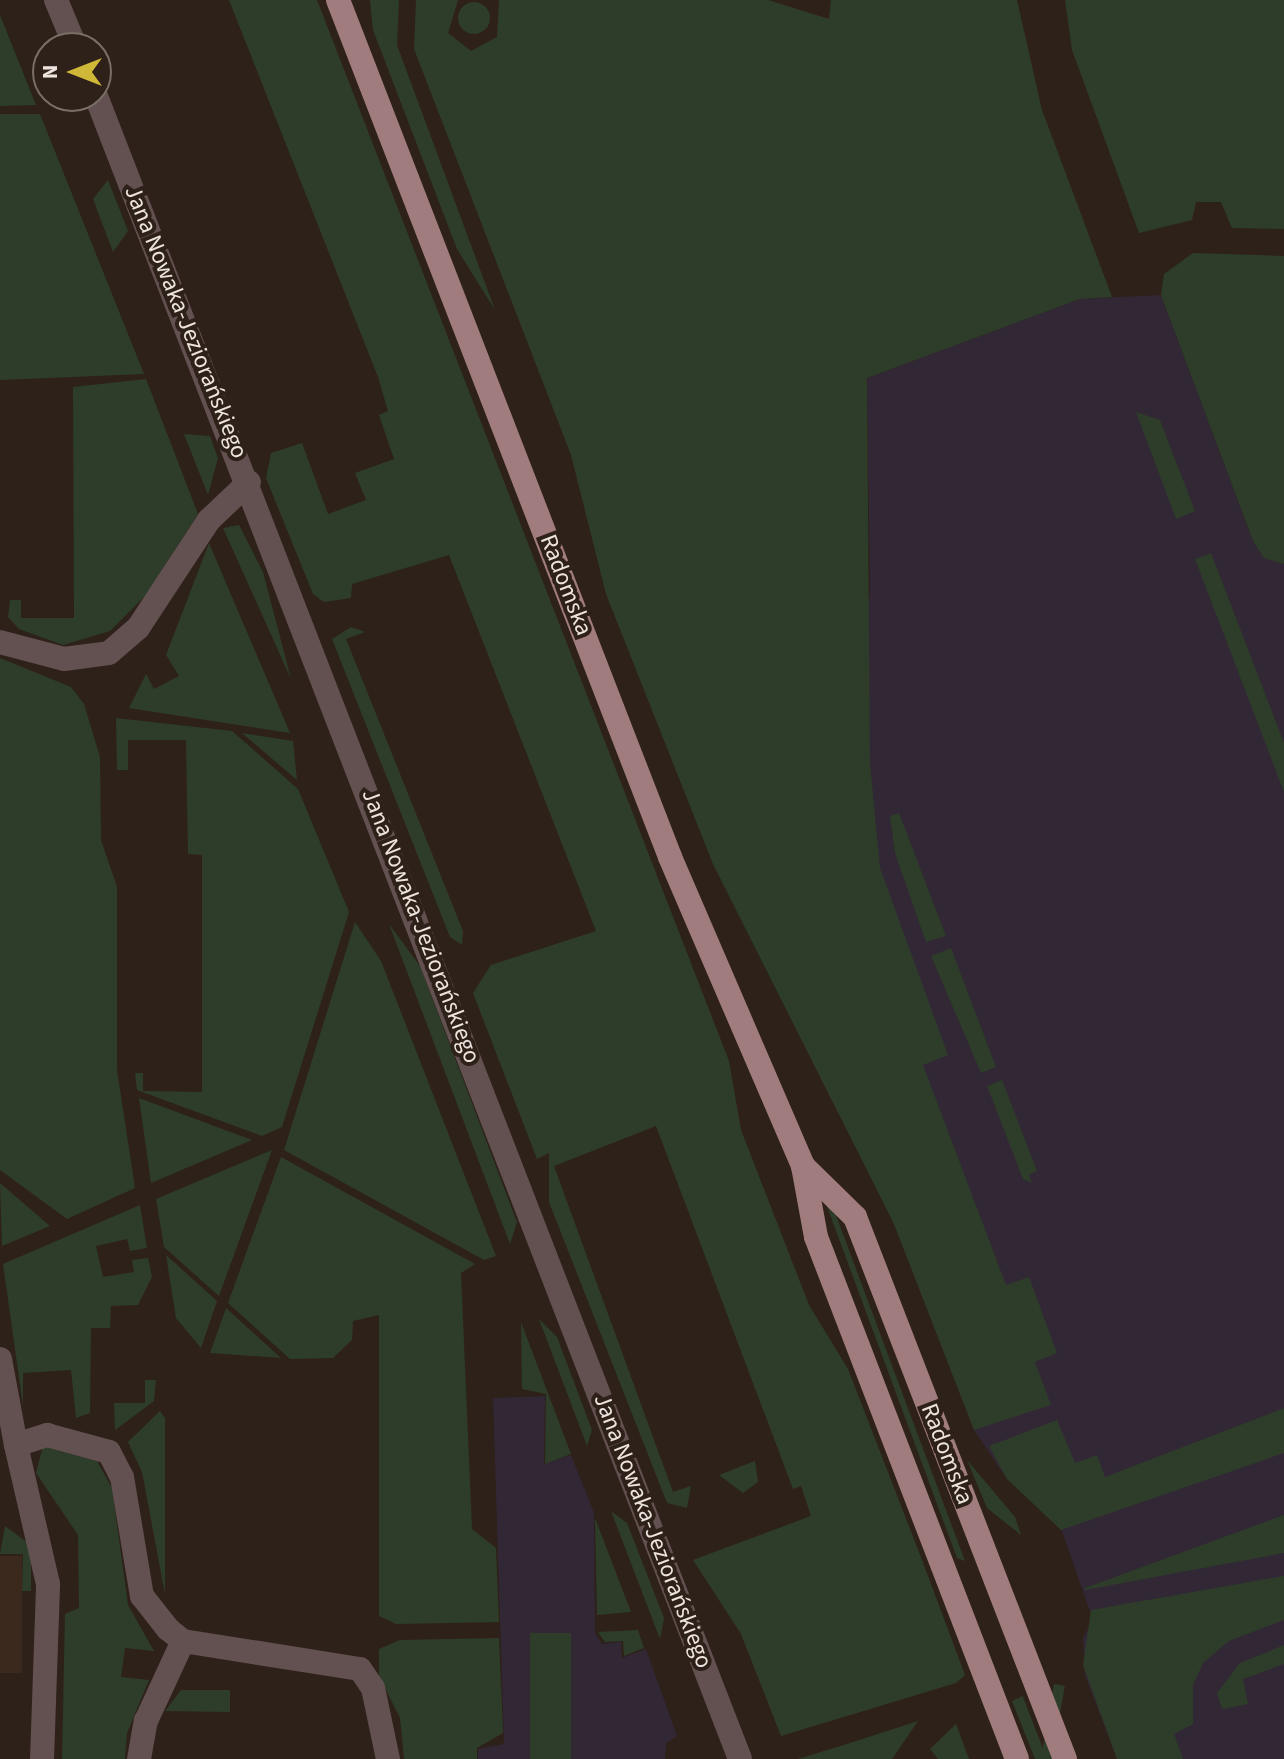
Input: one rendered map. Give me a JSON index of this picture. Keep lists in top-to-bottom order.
{
  "streets": {
    "main road": ["Radomska"],
    "street": ["Jana Nowaka-Jeziorańskiego"]
  },
  "north": "left"
}
